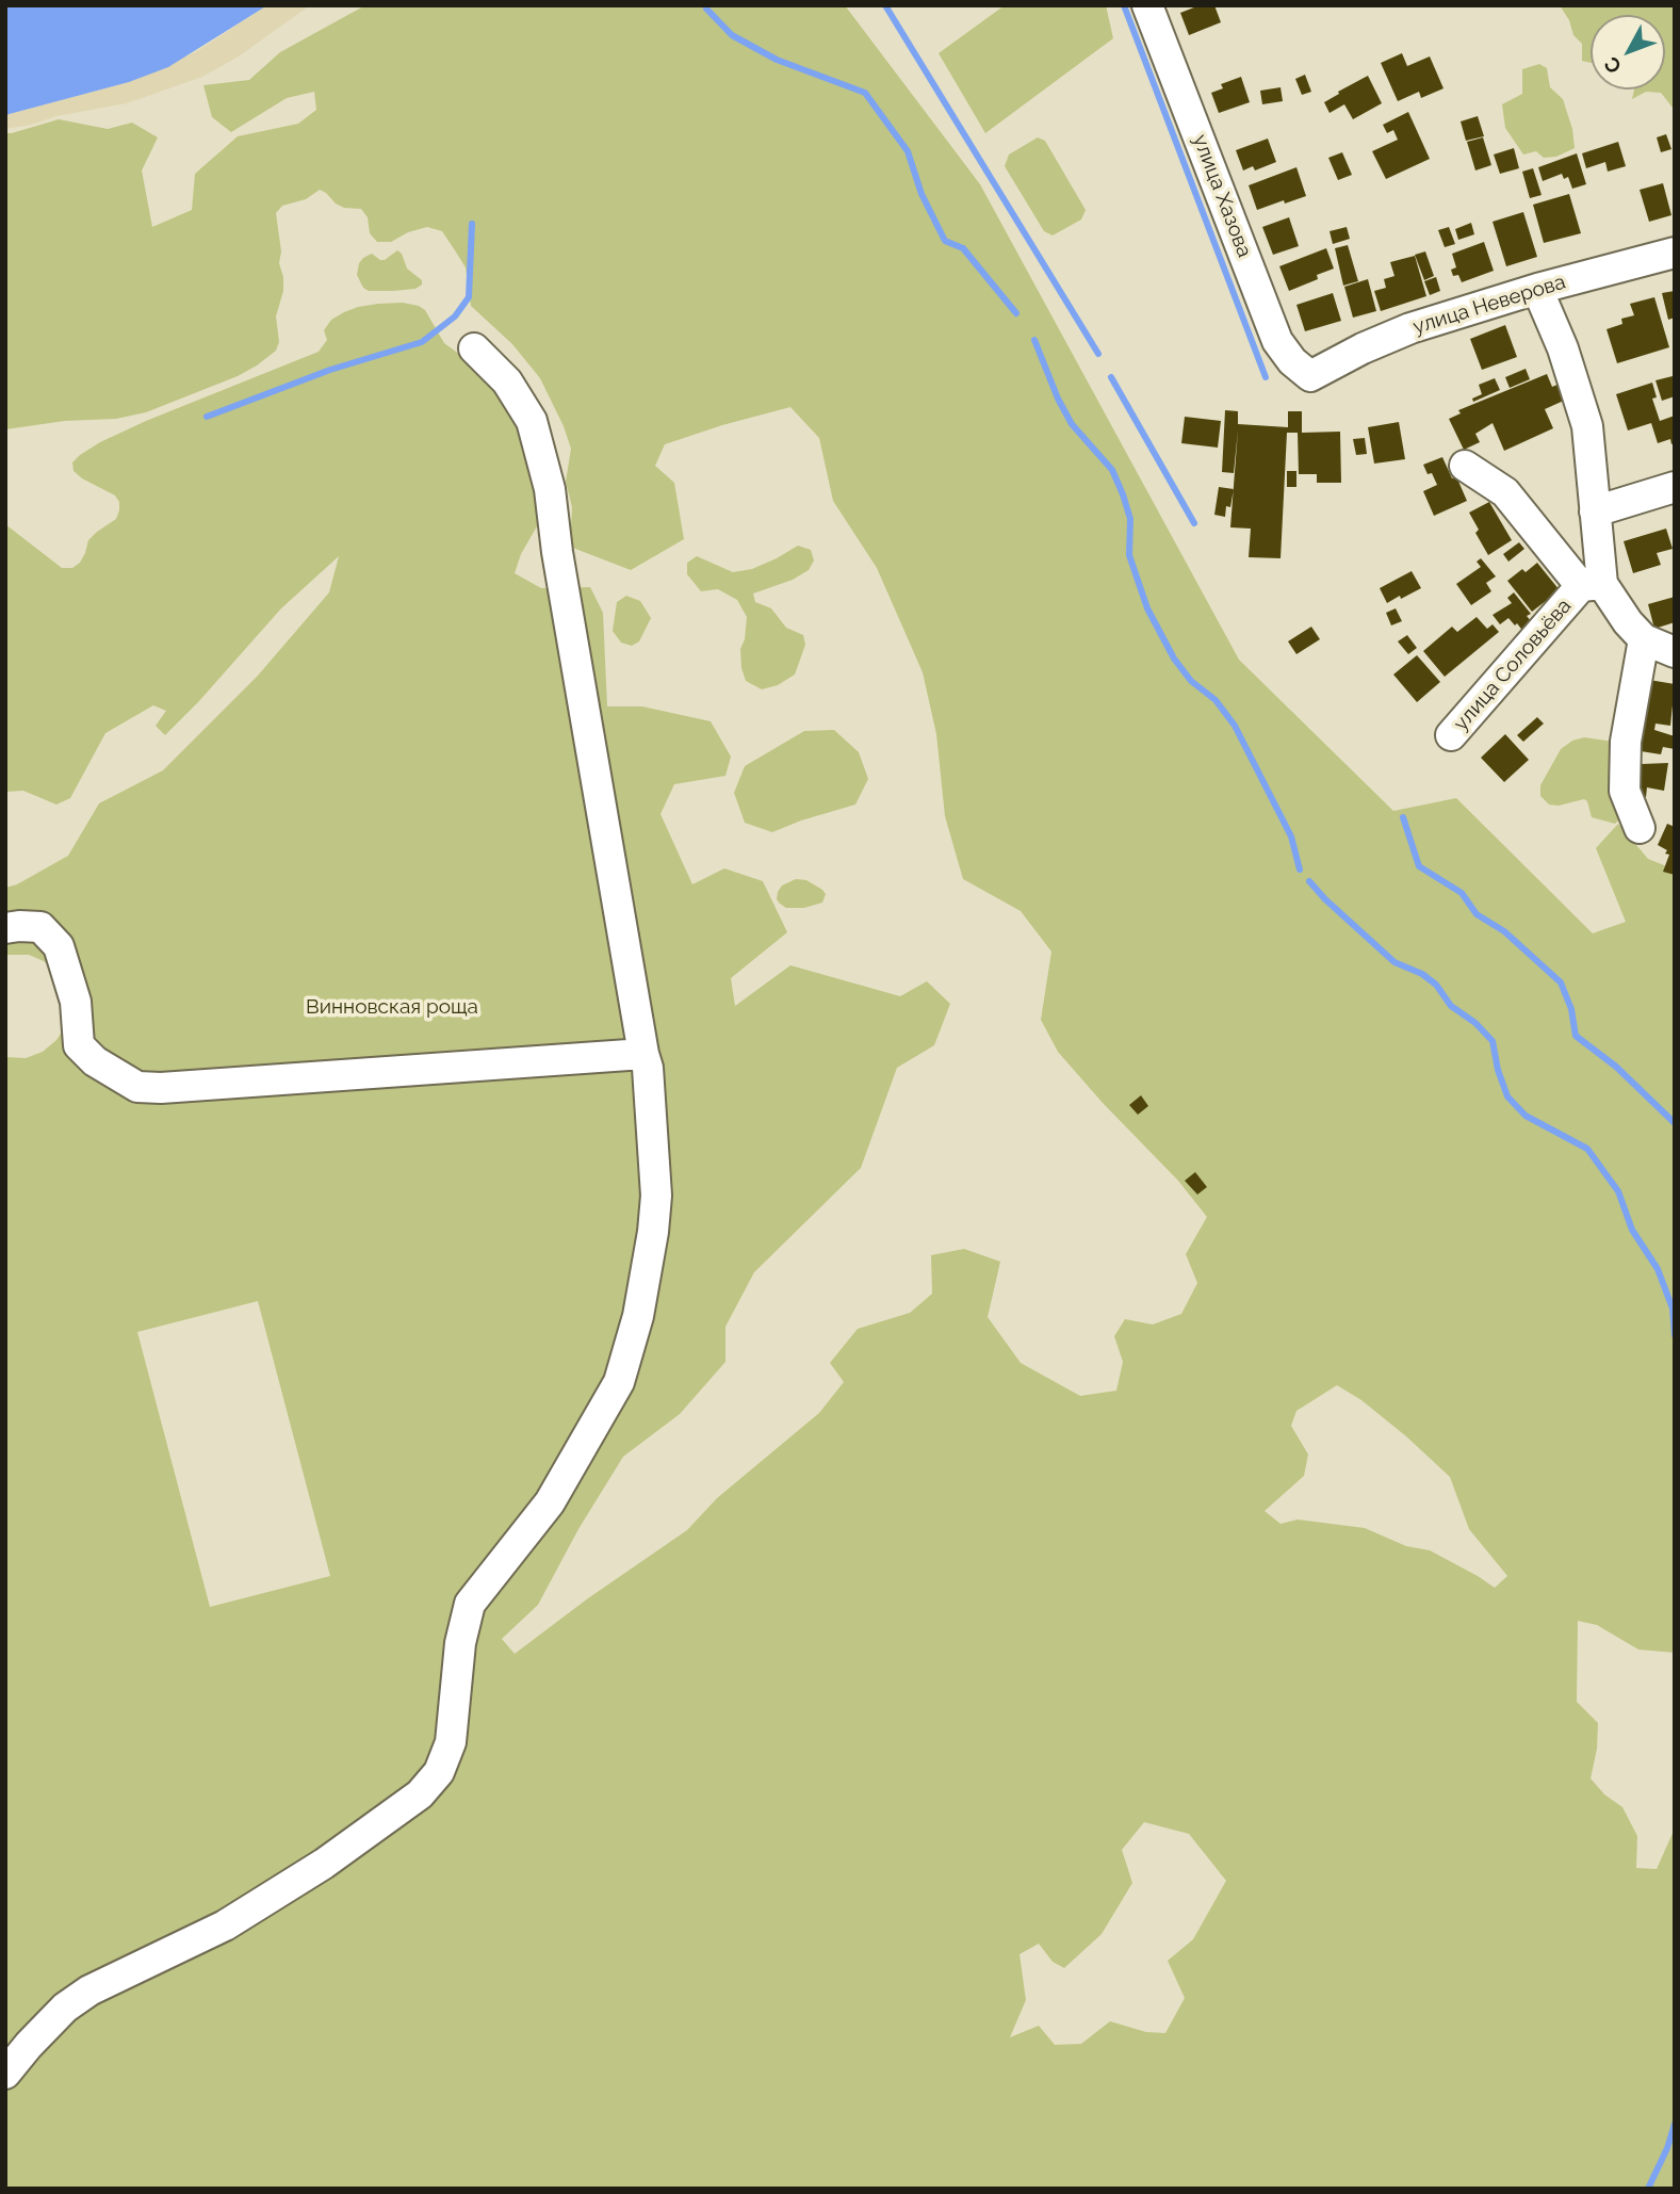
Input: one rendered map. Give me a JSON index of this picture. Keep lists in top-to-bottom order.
{
  "streets": {
    "street": ["улица Хазова", "улица Неверова", "улица Соловьёва"]
  },
  "crossings": [
    ["улица Хазова", "улица Неверова"]
  ],
  "parks": ["Винновская роща"],
  "north": "bottom left"
}
